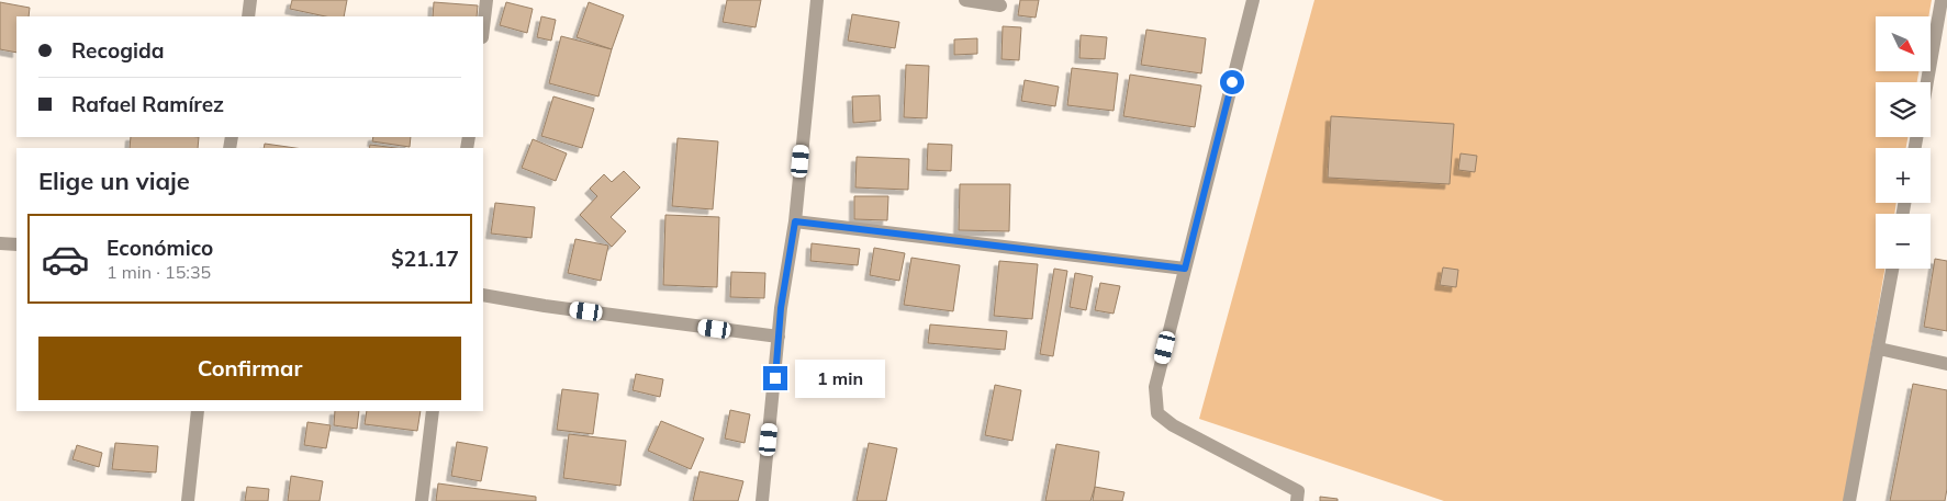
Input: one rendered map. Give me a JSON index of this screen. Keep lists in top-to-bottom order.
{
  "north": "bottom right",
  "page": {
    "map_buttons": ["+", "−"],
    "banner": ["Recogida", "Rafael Ramírez"],
    "heading": "Elige un viaje",
    "list": [
      {
        "name": "Económico",
        "note": "1 min · 15:35",
        "value": "$21.17"
      }
    ],
    "buttons": "Confirmar",
    "bubble": "1 min"
  }
}
